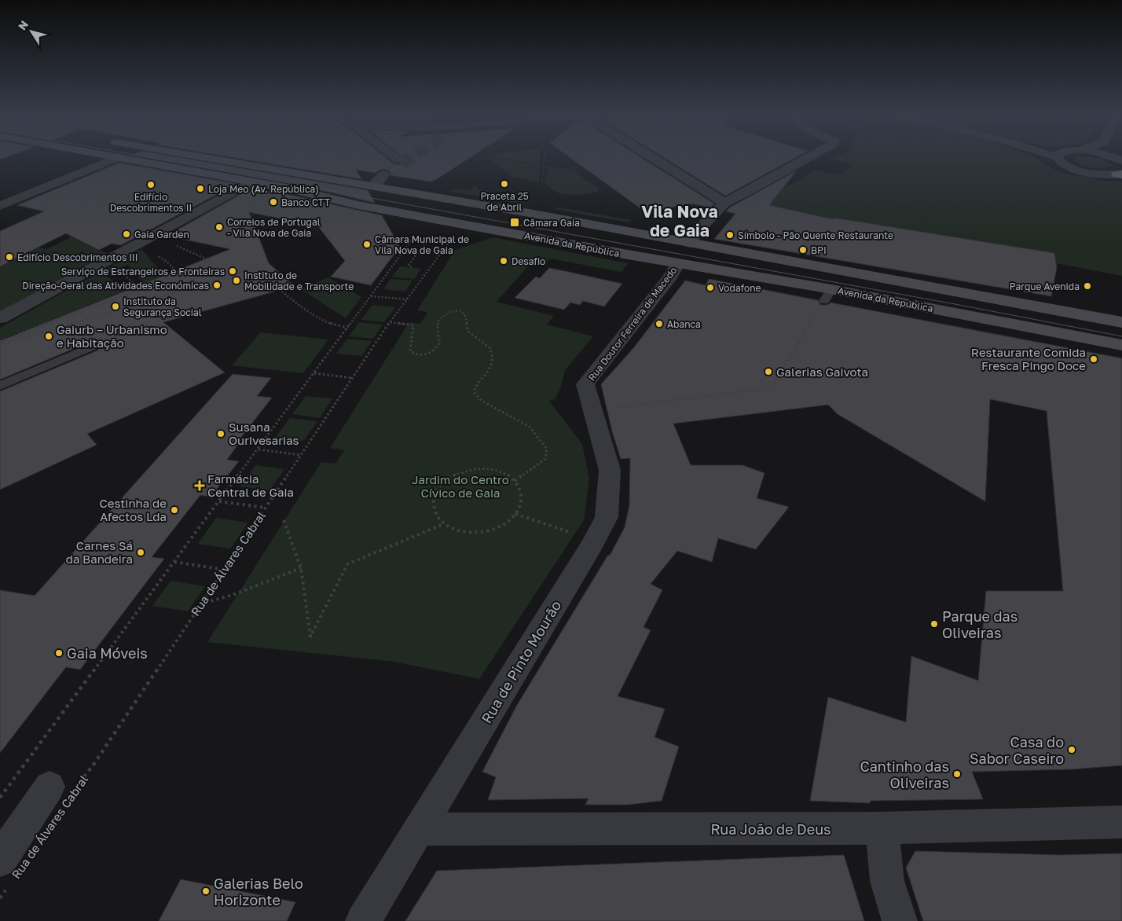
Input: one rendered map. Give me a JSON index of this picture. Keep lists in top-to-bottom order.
{
  "streets": {
    "main road": ["Avenida da República"],
    "street": [
      "Rua Doutor Ferreira de Macedo",
      "Rua de Álvares Cabral",
      "Rua de Pinto Mourão",
      "Rua João de Deus"
    ]
  },
  "crossings": [
    ["Avenida da República", "Rua Doutor Ferreira de Macedo"],
    ["Rua Doutor Ferreira de Macedo", "Rua de Pinto Mourão"],
    ["Rua de Pinto Mourão", "Rua João de Deus"]
  ],
  "districts": ["Vila Nova de Gaia"],
  "parks": ["Jardim do Centro Cívico de Gaia"],
  "places": {
    "other": [
      "Praceta 25 de Abril",
      "Edifício Descobrimentos II",
      "Loja Meo (Av. República)",
      "Banco CTT",
      "Correios de Portugal - Vila Nova de Gaia",
      "Gaia Garden",
      "Símbolo - Pão Quente Restaurante",
      "Câmara Municipal de Vila Nova de Gaia",
      "BPI",
      "Edifício Descobrimentos III",
      "Desafio",
      "Serviço de Estrangeiros e Fronteiras",
      "Instituto de Mobilidade e Transporte",
      "Direção-Geral das Atividades Económicas",
      "Parque Avenida",
      "Vodafone",
      "Instituto da Segurança Social",
      "Abanca",
      "Gaiurb – Urbanismo e Habitação",
      "Restaurante Comida Fresca Pingo Doce",
      "Galerias Gaivota",
      "Susana Ourivesarias",
      "Cestinha de Afectos Lda",
      "Carnes Sá da Bandeira",
      "Parque das Oliveiras",
      "Gaia Móveis",
      "Casa do Sabor Caseiro",
      "Cantinho das Oliveiras",
      "Galerias Belo Horizonte"
    ],
    "transit": ["Câmara Gaia"],
    "health": ["Farmácia Central de Gaia"]
  },
  "north": "top left"
}
